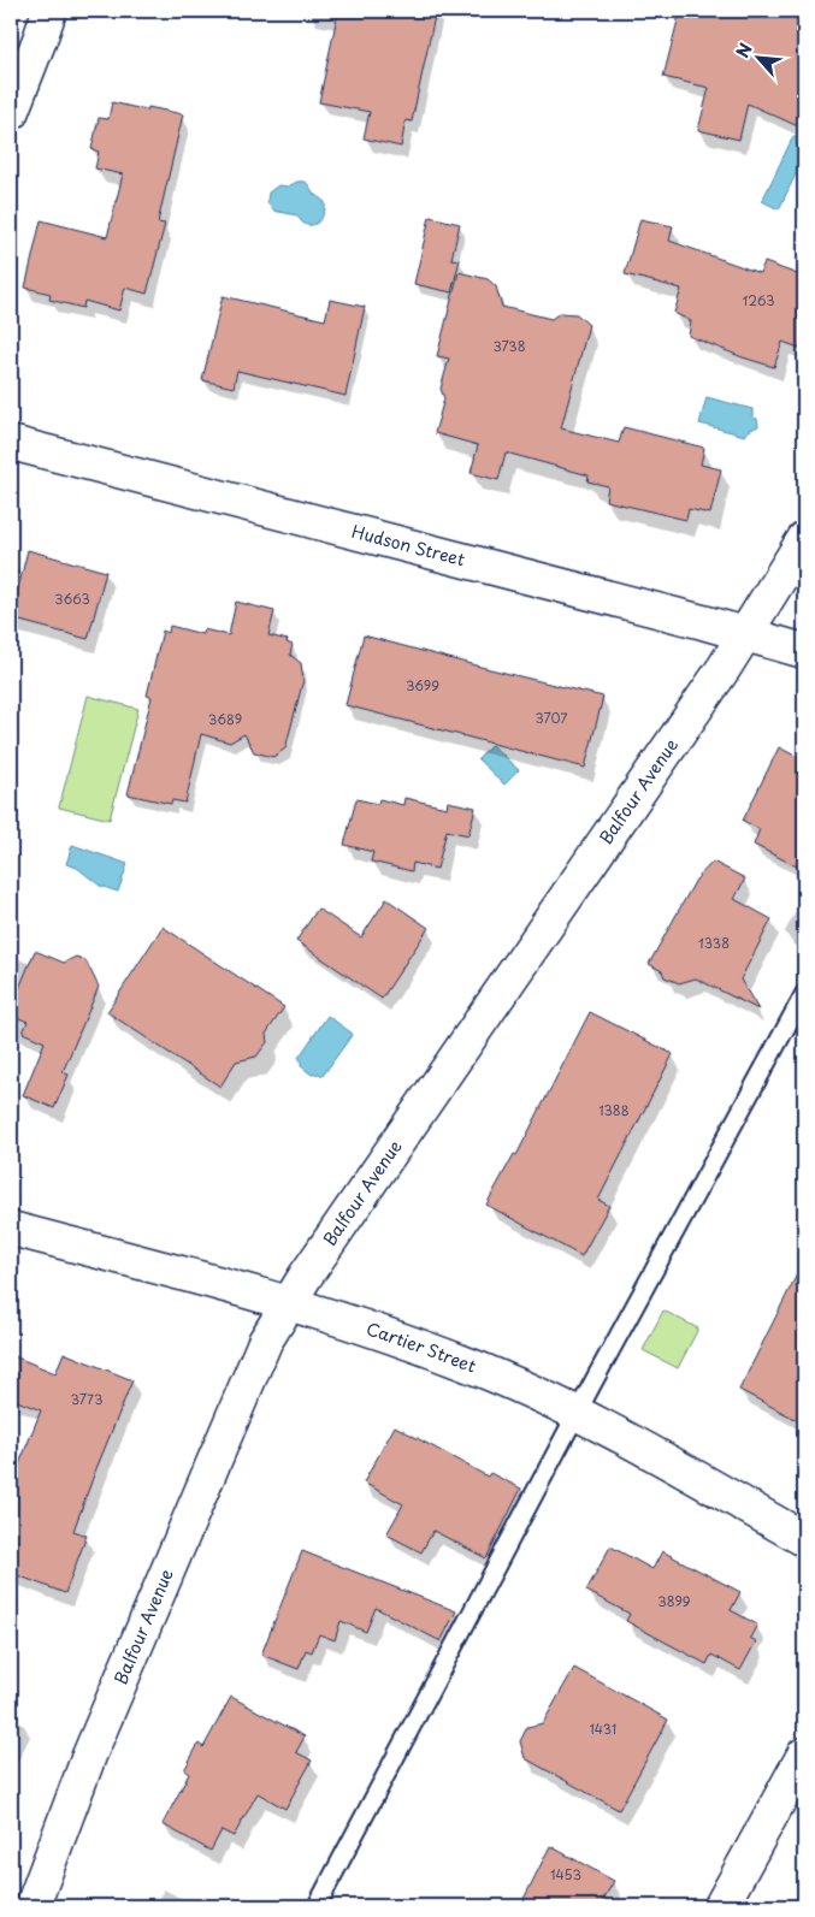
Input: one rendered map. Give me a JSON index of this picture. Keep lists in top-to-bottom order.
{
  "streets": {
    "street": ["Hudson Street", "Balfour Avenue", "Cartier Street"]
  },
  "crossings": [
    ["Hudson Street", "Balfour Avenue"],
    ["Balfour Avenue", "Cartier Street"]
  ],
  "house_numbers": [
    "1263",
    "3738",
    "3663",
    "3699",
    "3707",
    "3689",
    "1338",
    "1388",
    "3773",
    "3899",
    "1431",
    "1453"
  ],
  "north": "top left"
}
